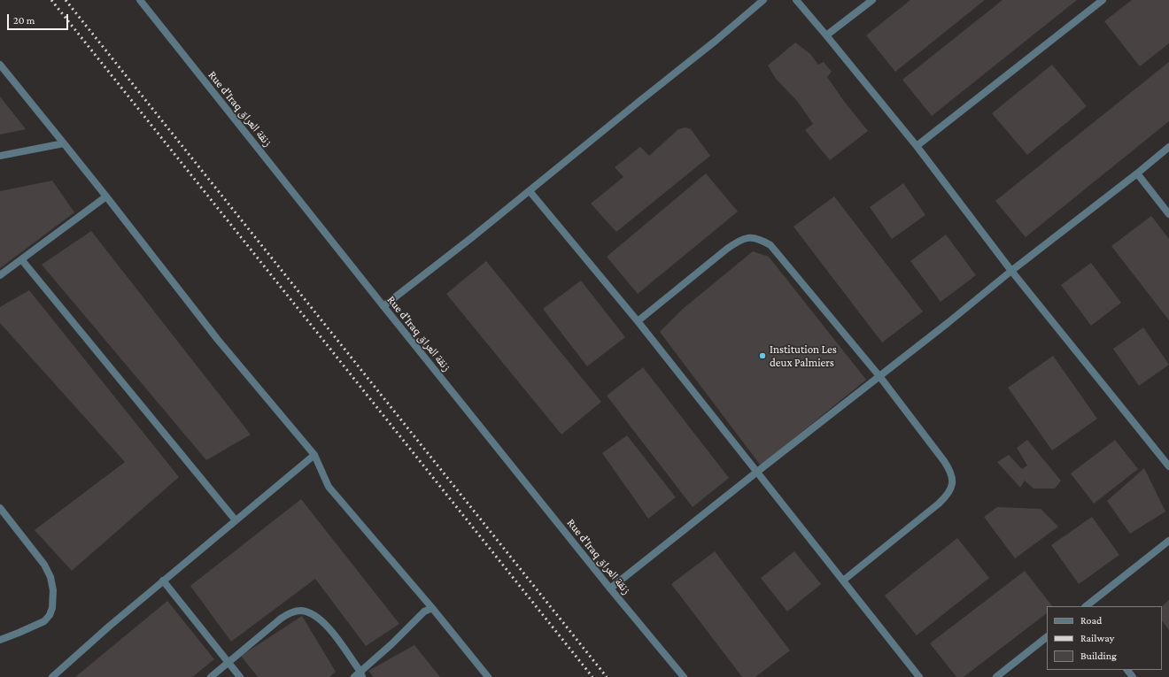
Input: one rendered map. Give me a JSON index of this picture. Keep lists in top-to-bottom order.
{
  "streets": {
    "street": ["Rue d'Iraq زنقة العراق"]
  },
  "places": ["Institution Les deux Palmiers"],
  "legend": ["Road", "Railway", "Building"],
  "scale_bar": "20 m"
}
